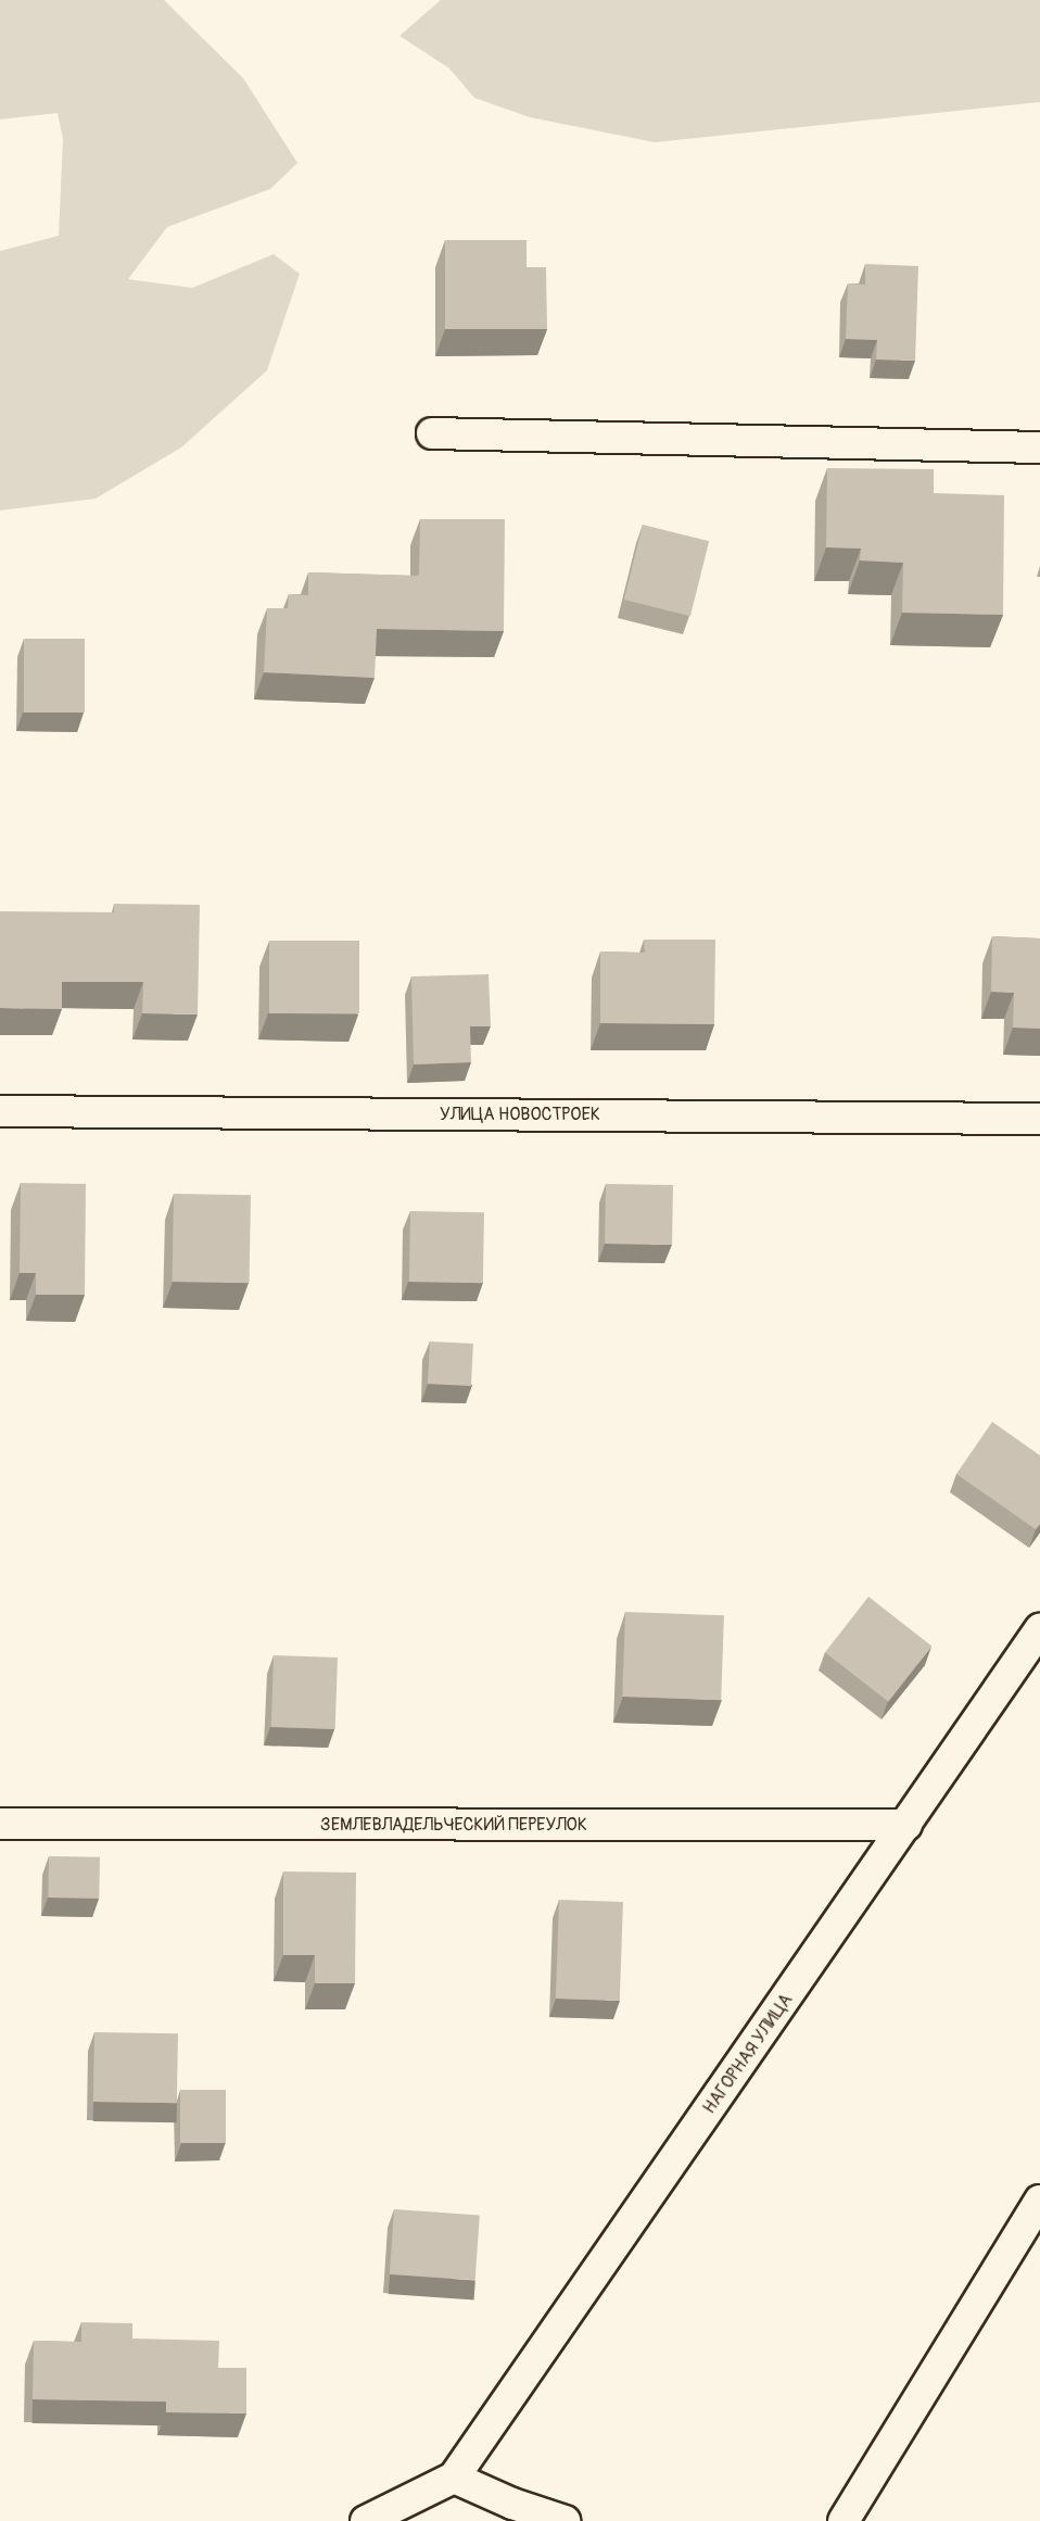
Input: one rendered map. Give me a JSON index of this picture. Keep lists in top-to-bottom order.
{
  "streets": {
    "street": ["УЛИЦА НОВОСТРОЕК", "ЗЕМЛЕВЛАДЕЛЬЧЕСКИЙ ПЕРЕУЛОК", "НАГОРНАЯ УЛИЦА"]
  },
  "crossings": [
    ["ЗЕМЛЕВЛАДЕЛЬЧЕСКИЙ ПЕРЕУЛОК", "НАГОРНАЯ УЛИЦА"]
  ]
}
